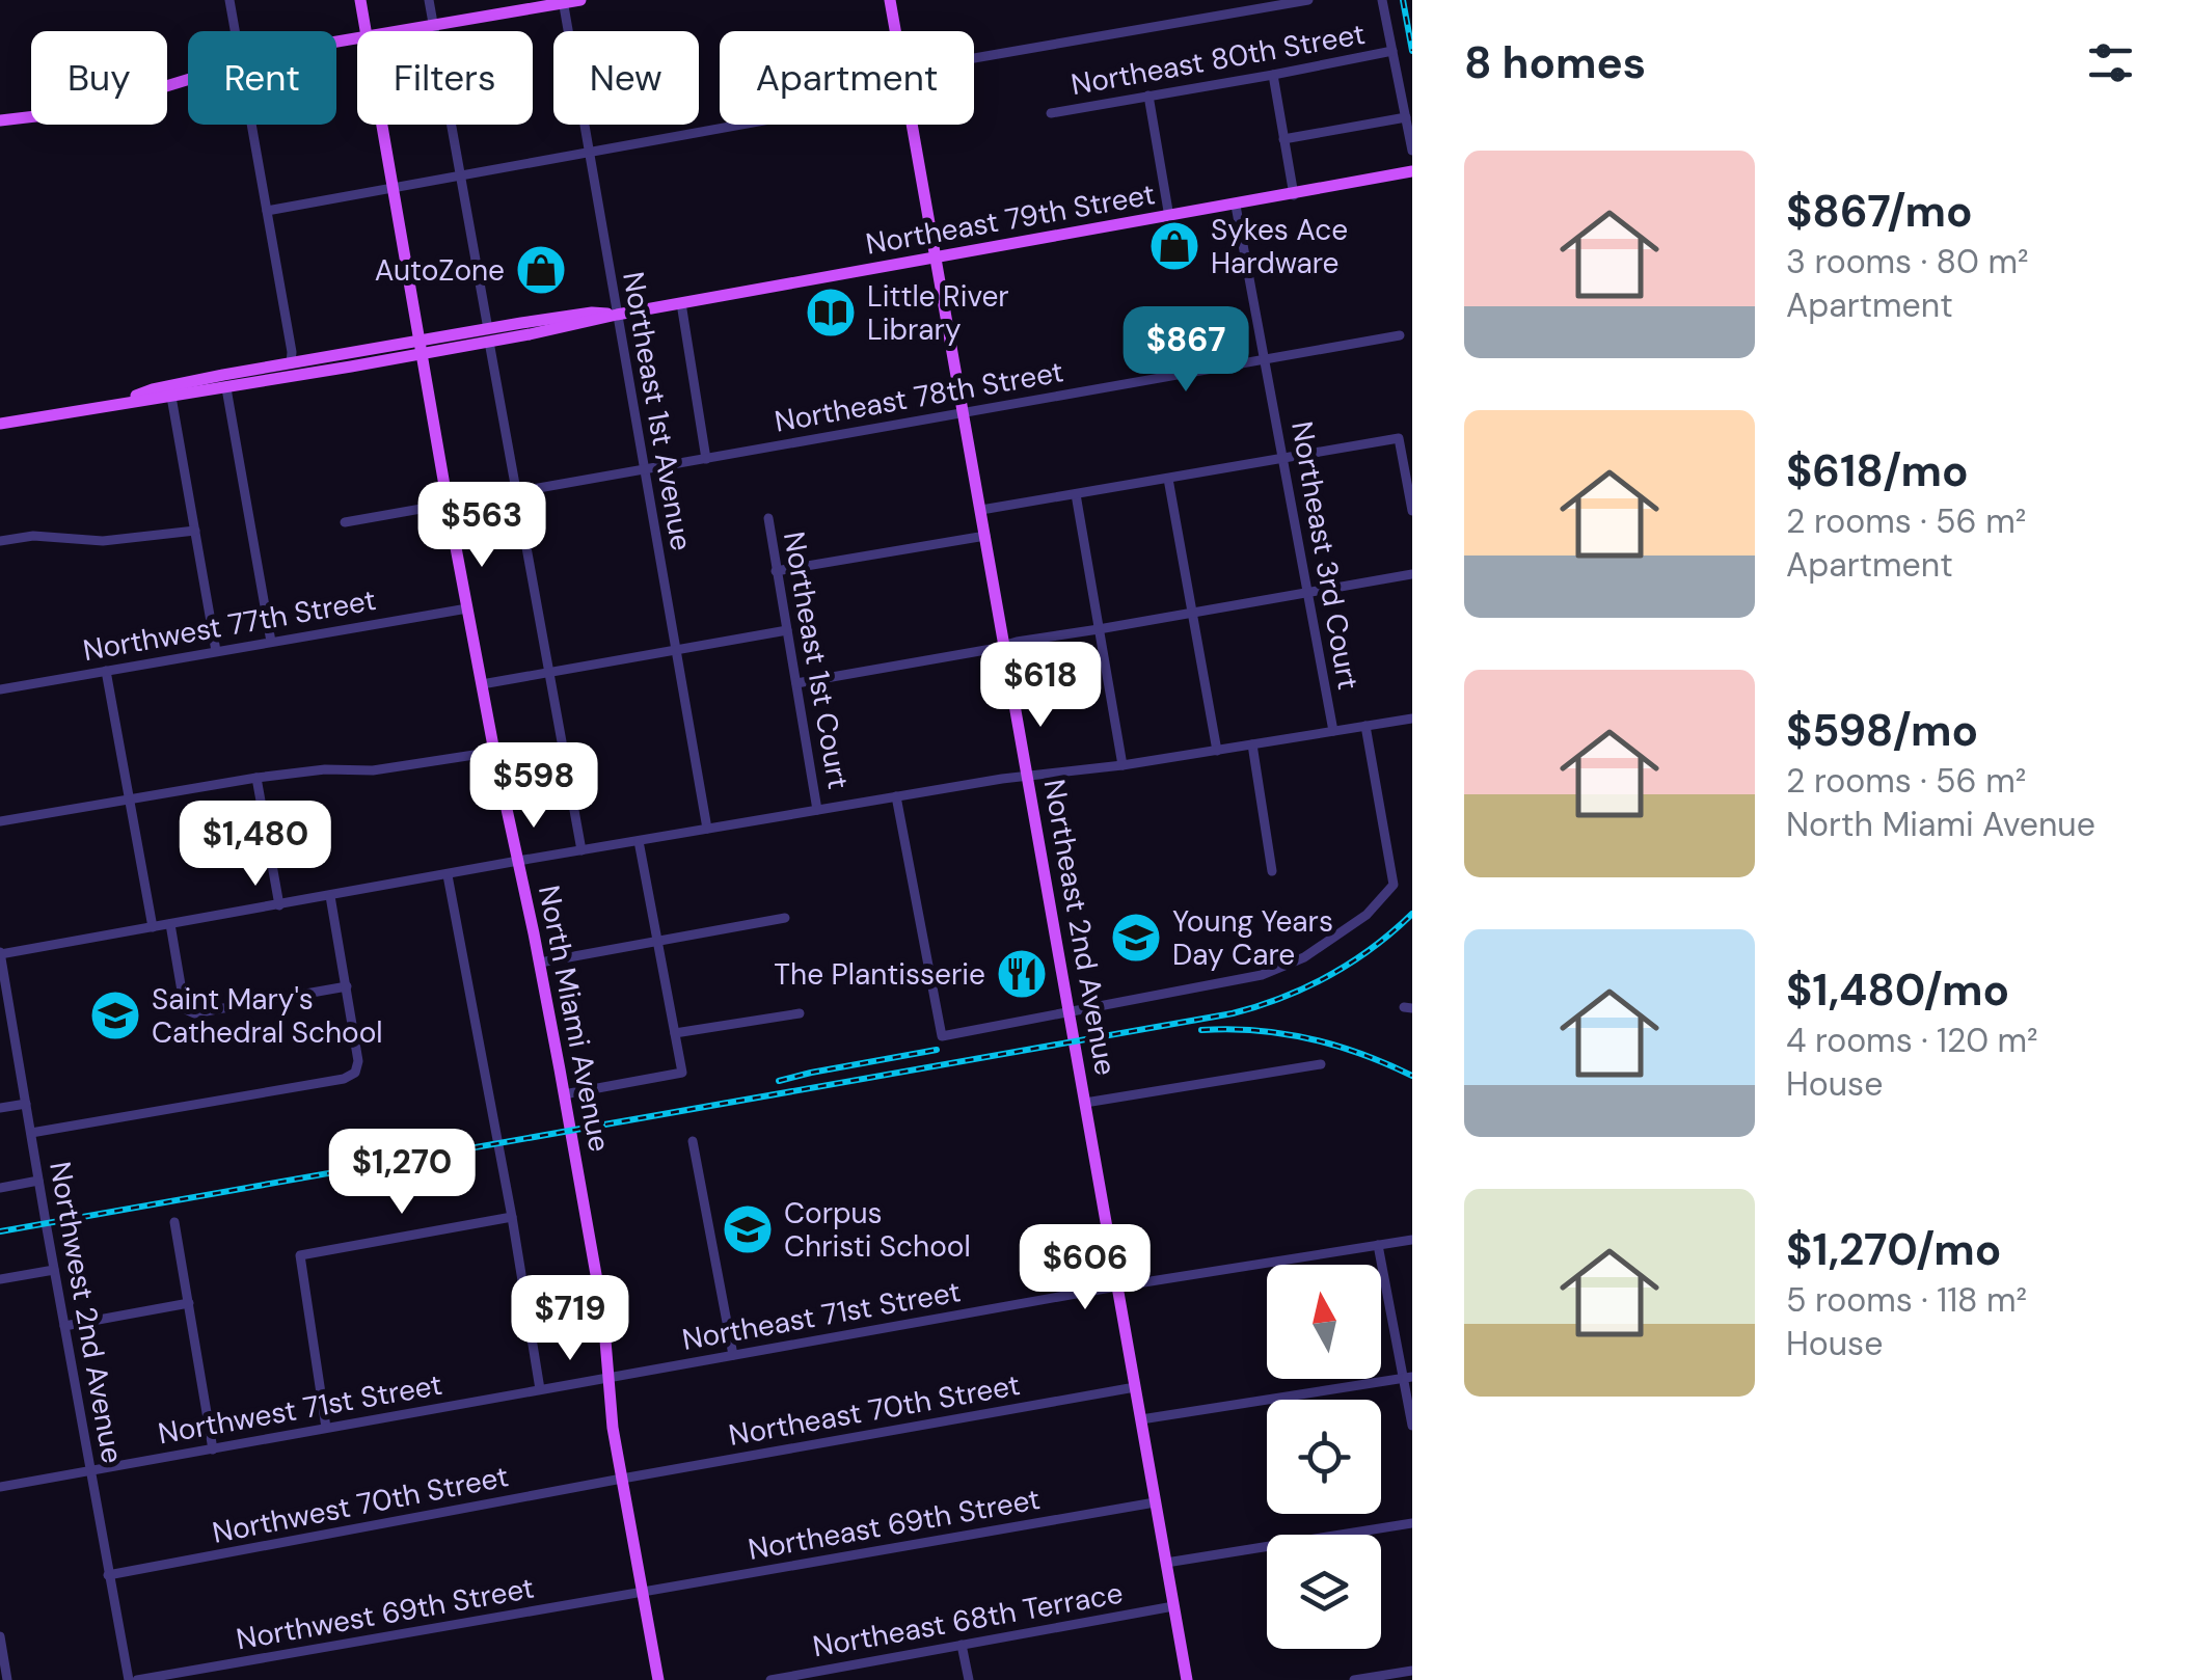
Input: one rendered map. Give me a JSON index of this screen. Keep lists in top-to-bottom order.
{
  "streets": {
    "main road": ["Northeast 79th Street", "Northeast 2nd Avenue", "North Miami Avenue"],
    "street": [
      "Northeast 80th Street",
      "Northeast 78th Street",
      "Northeast 1st Avenue",
      "Northeast 3rd Court",
      "Northwest 77th Street",
      "Northeast 1st Court",
      "Northwest 2nd Avenue",
      "Northeast 71st Street",
      "Northwest 71st Street",
      "Northeast 70th Street",
      "Northwest 70th Street",
      "Northeast 69th Street",
      "Northwest 69th Street",
      "Northeast 68th Terrace"
    ]
  },
  "crossings": [
    ["Northeast 79th Street", "Northeast 1st Avenue"],
    ["Northeast 79th Street", "Northeast 3rd Court"],
    ["Northeast 79th Street", "Northeast 2nd Avenue"],
    ["Northeast 79th Street", "North Miami Avenue"],
    ["Northeast 78th Street", "Northeast 1st Avenue"],
    ["Northeast 78th Street", "Northeast 3rd Court"],
    ["Northeast 78th Street", "Northeast 2nd Avenue"],
    ["Northeast 78th Street", "North Miami Avenue"],
    ["Northeast 3rd Court", "Northeast 2nd Avenue"],
    ["Northwest 77th Street", "North Miami Avenue"],
    ["Northeast 2nd Avenue", "Northeast 71st Street"],
    ["Northeast 2nd Avenue", "Northeast 70th Street"],
    ["Northeast 2nd Avenue", "Northeast 69th Street"],
    ["Northeast 2nd Avenue", "Northeast 68th Terrace"],
    ["North Miami Avenue", "Northeast 71st Street"],
    ["North Miami Avenue", "Northwest 71st Street"],
    ["North Miami Avenue", "Northeast 70th Street"],
    ["North Miami Avenue", "Northwest 70th Street"],
    ["North Miami Avenue", "Northeast 69th Street"],
    ["North Miami Avenue", "Northwest 69th Street"],
    ["Northwest 2nd Avenue", "Northwest 71st Street"],
    ["Northwest 2nd Avenue", "Northwest 70th Street"],
    ["Northeast 71st Street", "Northwest 71st Street"],
    ["Northeast 70th Street", "Northwest 70th Street"],
    ["Northeast 69th Street", "Northwest 69th Street"]
  ],
  "places": {
    "shop": ["Sykes Ace Hardware", "AutoZone"],
    "library": ["Little River Library"],
    "school or university": ["Young Years Day Care", "Saint Mary's Cathedral School", "Corpus Christi School"],
    "restaurant": ["The Plantisserie"]
  },
  "north": "top",
  "page": {
    "heading": "8 homes",
    "chip": [
      "Buy",
      "Rent",
      "Filters",
      "New",
      "Apartment"
    ],
    "list": [
      {
        "name": "$867/mo",
        "note": "3 rooms · 80 m² · Apartment"
      },
      {
        "name": "$618/mo",
        "note": "2 rooms · 56 m² · Apartment"
      },
      {
        "name": "$598/mo",
        "note": "2 rooms · 56 m² · North Miami Avenue"
      },
      {
        "name": "$1,480/mo",
        "note": "4 rooms · 120 m² · House"
      },
      {
        "name": "$1,270/mo",
        "note": "5 rooms · 118 m² · House"
      }
    ],
    "price": [
      "$867",
      "$563",
      "$618",
      "$598",
      "$1,480",
      "$1,270",
      "$606",
      "$719"
    ]
  }
}
